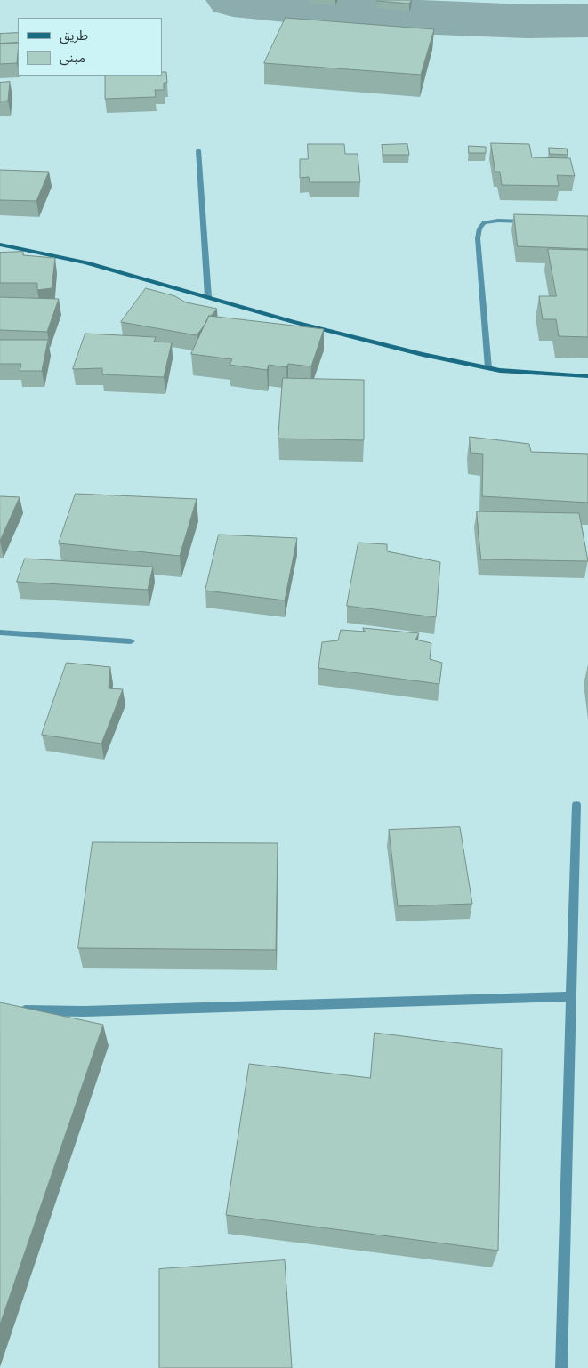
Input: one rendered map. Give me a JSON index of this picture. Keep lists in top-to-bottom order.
{
  "legend": ["طريق", "مبنى"]
}
